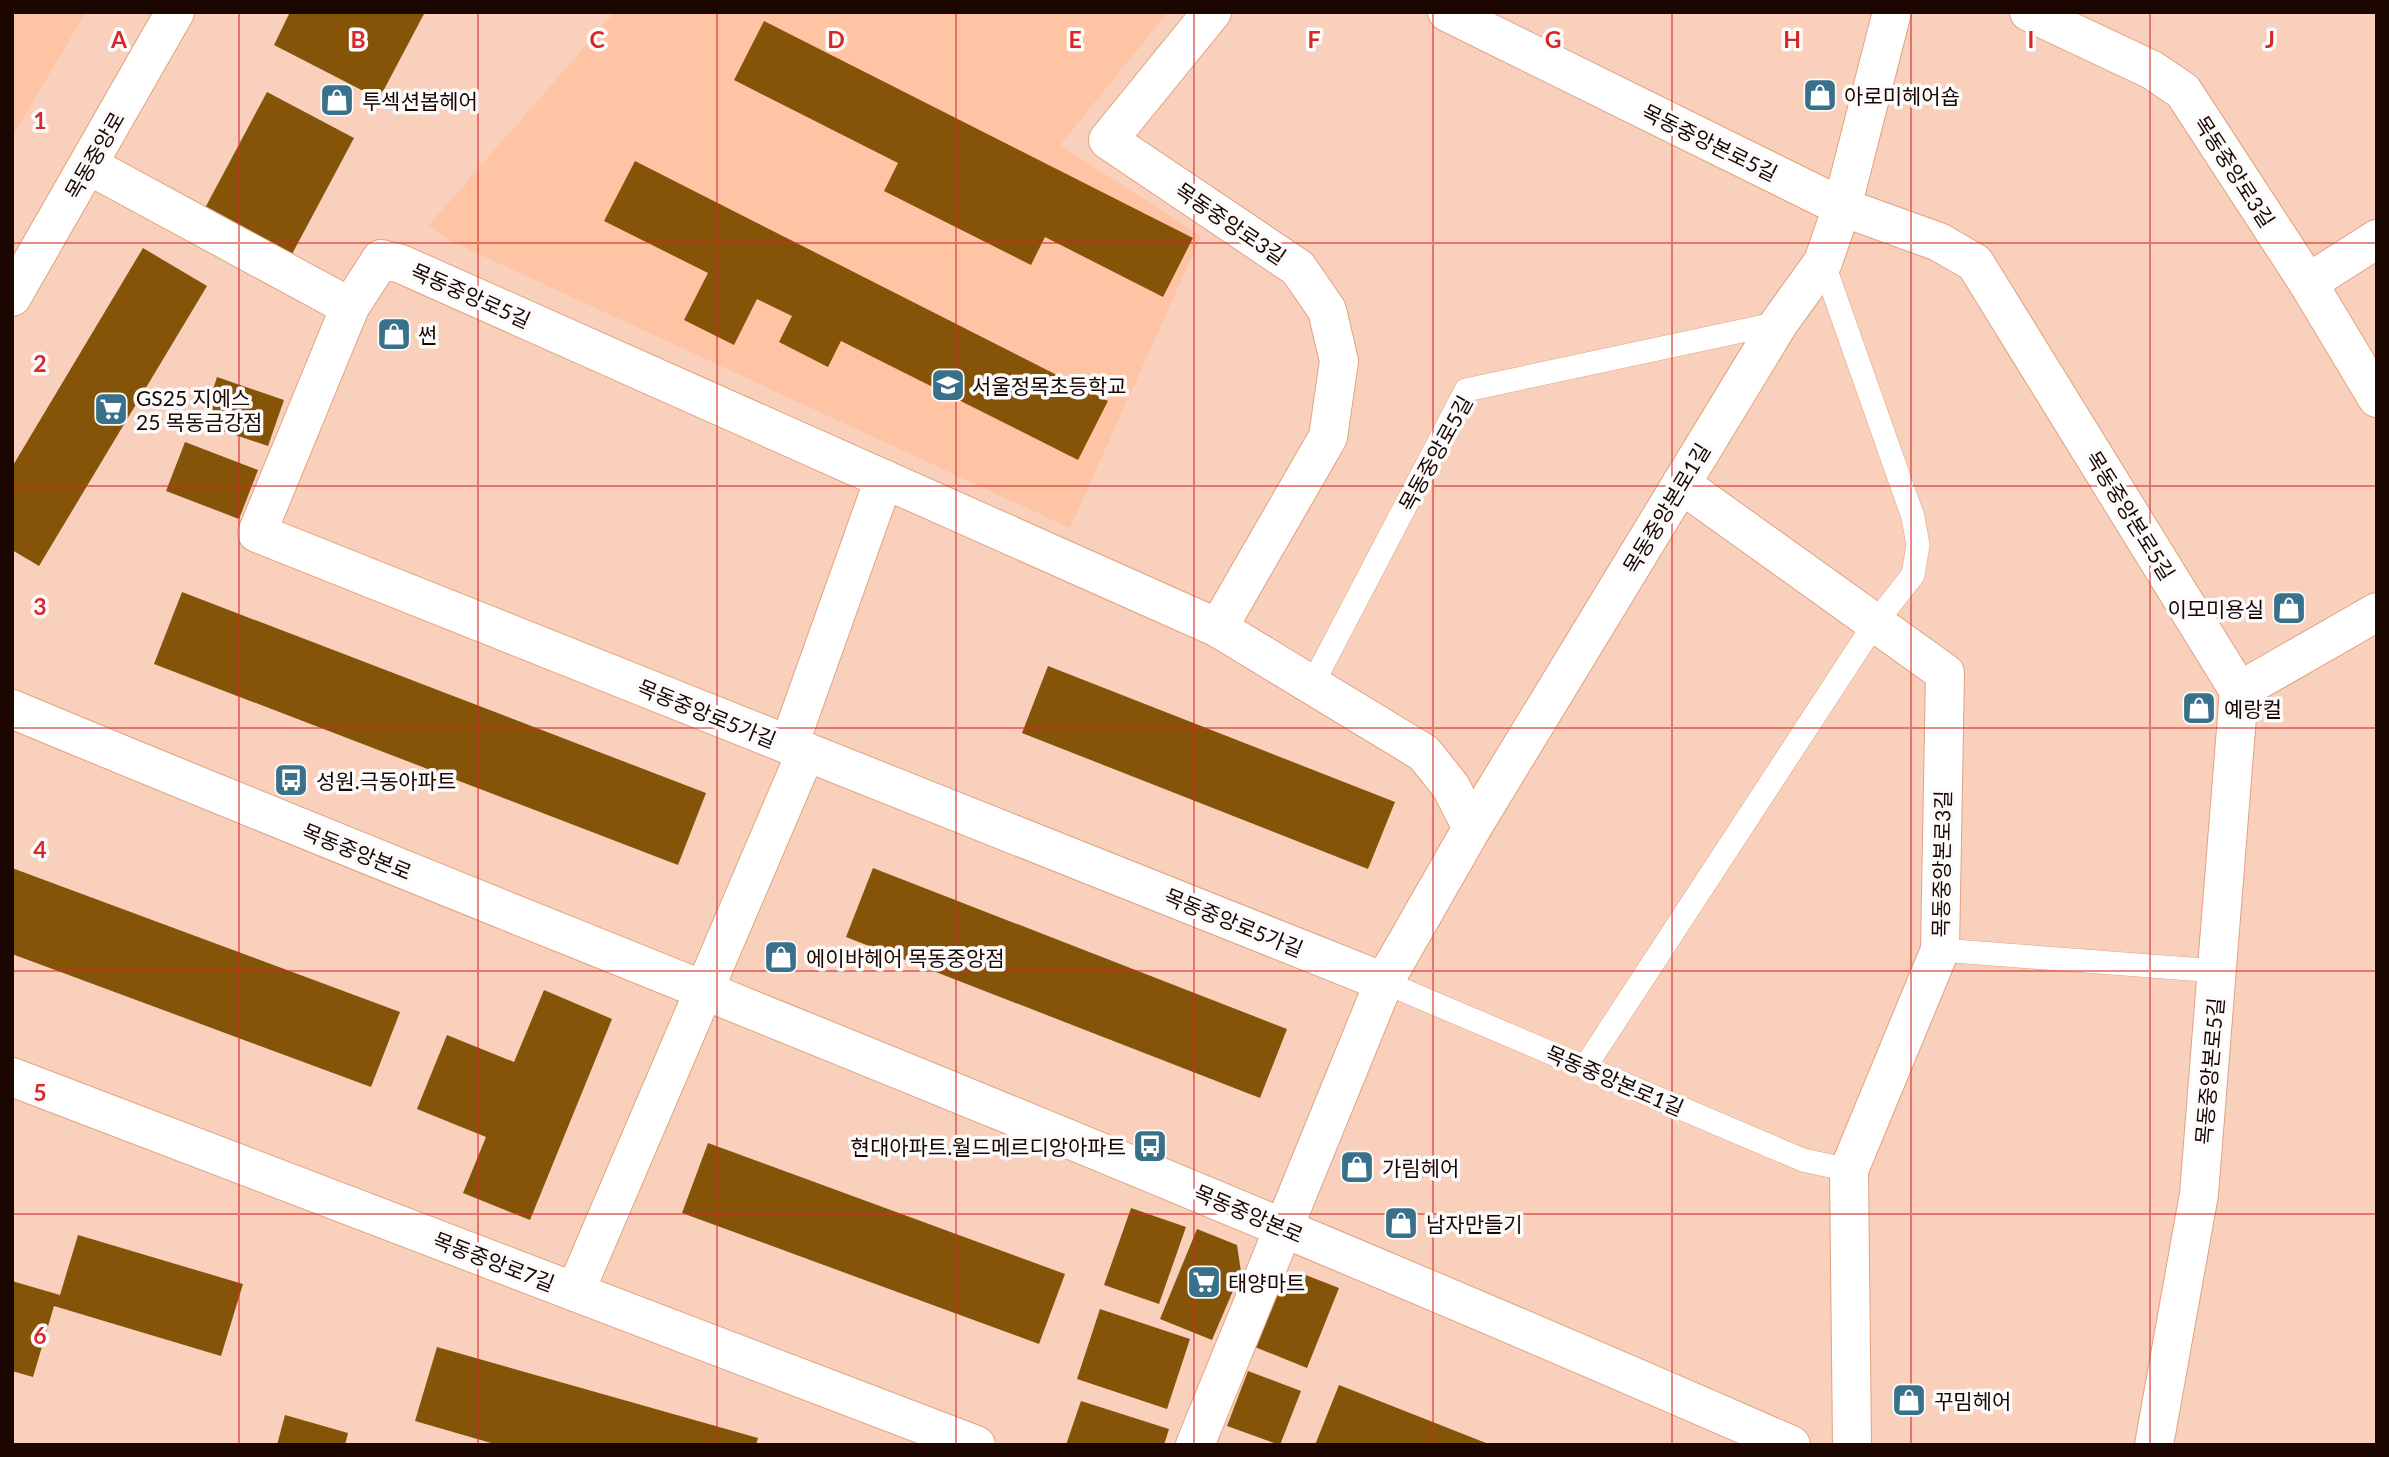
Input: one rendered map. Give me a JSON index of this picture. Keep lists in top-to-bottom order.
{
  "streets": {
    "street": [
      "목동중앙본로5길",
      "목동중앙로",
      "목동중앙로3길",
      "목동중앙로5길",
      "목동중앙본로1길",
      "목동중앙로5가길",
      "목동중앙본로",
      "목동중앙본로3길",
      "목동중앙로7길"
    ]
  },
  "crossings": [
    ["목동중앙본로5길", "목동중앙본로1길"],
    ["목동중앙로3길", "목동중앙로5길"],
    ["목동중앙로5길", "목동중앙본로1길"],
    ["목동중앙로5길", "목동중앙로5가길"],
    ["목동중앙본로1길", "목동중앙로5가길"],
    ["목동중앙본로1길", "목동중앙본로"],
    ["목동중앙본로1길", "목동중앙본로3길"]
  ],
  "places": {
    "shop": [
      "아로미헤어숍",
      "투섹션봅헤어",
      "썬",
      "이모미용실",
      "예랑컬",
      "에이바헤어 목동중앙점",
      "가림헤어",
      "남자만들기",
      "꾸밈헤어"
    ],
    "school or university": ["서울정목초등학교"],
    "supermarket": ["GS25 지에스 25 목동금강점", "태양마트"],
    "bus stop": ["성원.극동아파트", "현대아파트.월드메르디앙아파트"]
  },
  "grid": {
    "columns": [
      "A",
      "B",
      "C",
      "D",
      "E",
      "F",
      "G",
      "H",
      "I",
      "J"
    ],
    "rows": [
      "1",
      "2",
      "3",
      "4",
      "5",
      "6"
    ]
  }
}
